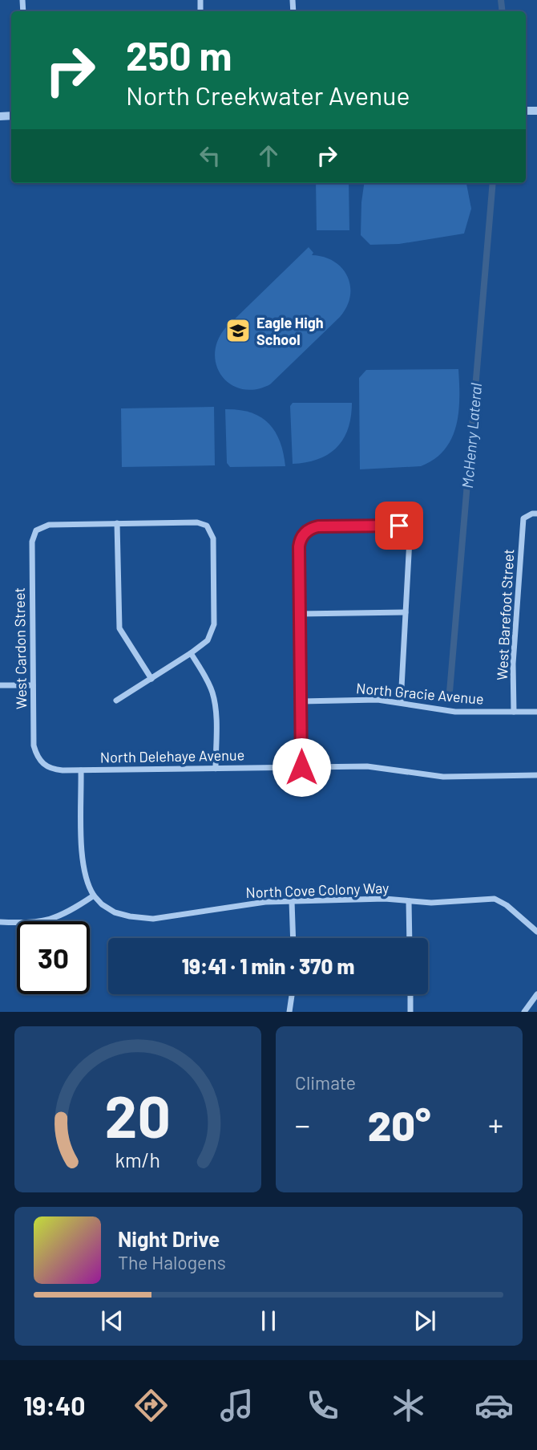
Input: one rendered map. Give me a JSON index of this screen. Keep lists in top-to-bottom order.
{
  "streets": {
    "street": [
      "West Barefoot Street",
      "West Cardon Street",
      "North Gracie Avenue",
      "North Delehaye Avenue",
      "North Cove Colony Way"
    ]
  },
  "crossings": [
    ["West Barefoot Street", "North Gracie Avenue"],
    ["West Cardon Street", "North Delehaye Avenue"]
  ],
  "water": ["McHenry Lateral"],
  "places": {
    "school or university": ["Eagle High School"]
  },
  "page": {
    "turn": ["250 m", "North Creekwater Avenue"],
    "limit": "30",
    "trip": "19:41 · 1 min · 370 m",
    "tile": "Climate",
    "heat": ["−", "20°", "+"],
    "song": ["Night Drive", "The Halogens"],
    "tabs": "19:40",
    "gauge": ["20", "km/h"]
  }
}
